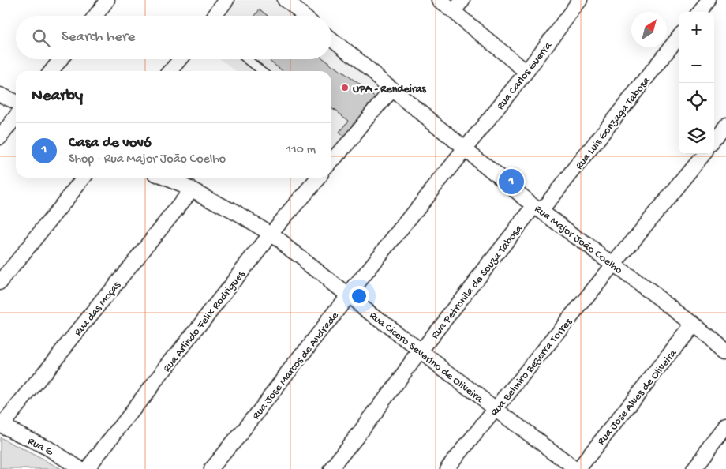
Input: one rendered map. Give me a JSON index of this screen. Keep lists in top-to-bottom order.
{
  "streets": {
    "street": [
      "Rua Carlos Guerra",
      "Rua Luis Gonzaga Tabosa",
      "Rua Major João Coelho",
      "Rua Petronila de Souza Tabosa",
      "Rua das Moças",
      "Rua Arlindo Felix Rodrigues",
      "Rua Cicero Severino de Oliveira",
      "Rua Jose Marcos de Andrade",
      "Rua Belmiro Bezerra Torres",
      "Rua Jose Alves de Oliveira",
      "Rua G"
    ]
  },
  "crossings": [
    ["Rua Carlos Guerra", "Rua Major João Coelho"],
    ["Rua Carlos Guerra", "Rua Jose Marcos de Andrade"],
    ["Rua Luis Gonzaga Tabosa", "Rua Major João Coelho"],
    ["Rua Luis Gonzaga Tabosa", "Rua Petronila de Souza Tabosa"],
    ["Rua Major João Coelho", "Rua Petronila de Souza Tabosa"],
    ["Rua Major João Coelho", "Rua Jose Marcos de Andrade"],
    ["Rua Major João Coelho", "Rua Belmiro Bezerra Torres"],
    ["Rua Major João Coelho", "Rua Jose Alves de Oliveira"],
    ["Rua Petronila de Souza Tabosa", "Rua Cicero Severino de Oliveira"],
    ["Rua das Moças", "Rua Cicero Severino de Oliveira"],
    ["Rua das Moças", "Rua G"],
    ["Rua Arlindo Felix Rodrigues", "Rua Cicero Severino de Oliveira"],
    ["Rua Cicero Severino de Oliveira", "Rua Jose Marcos de Andrade"],
    ["Rua Cicero Severino de Oliveira", "Rua Belmiro Bezerra Torres"]
  ],
  "places": ["UPA - Rendeiras"],
  "north": "top right",
  "page": {
    "map_buttons": ["+", "−"],
    "search": "Search here",
    "heading": "Nearby",
    "list": [
      {
        "mark": "1",
        "name": "Casa de vovó",
        "note": "Shop · Rua Major João Coelho",
        "value": "110 m"
      }
    ],
    "pins": "1"
  }
}
